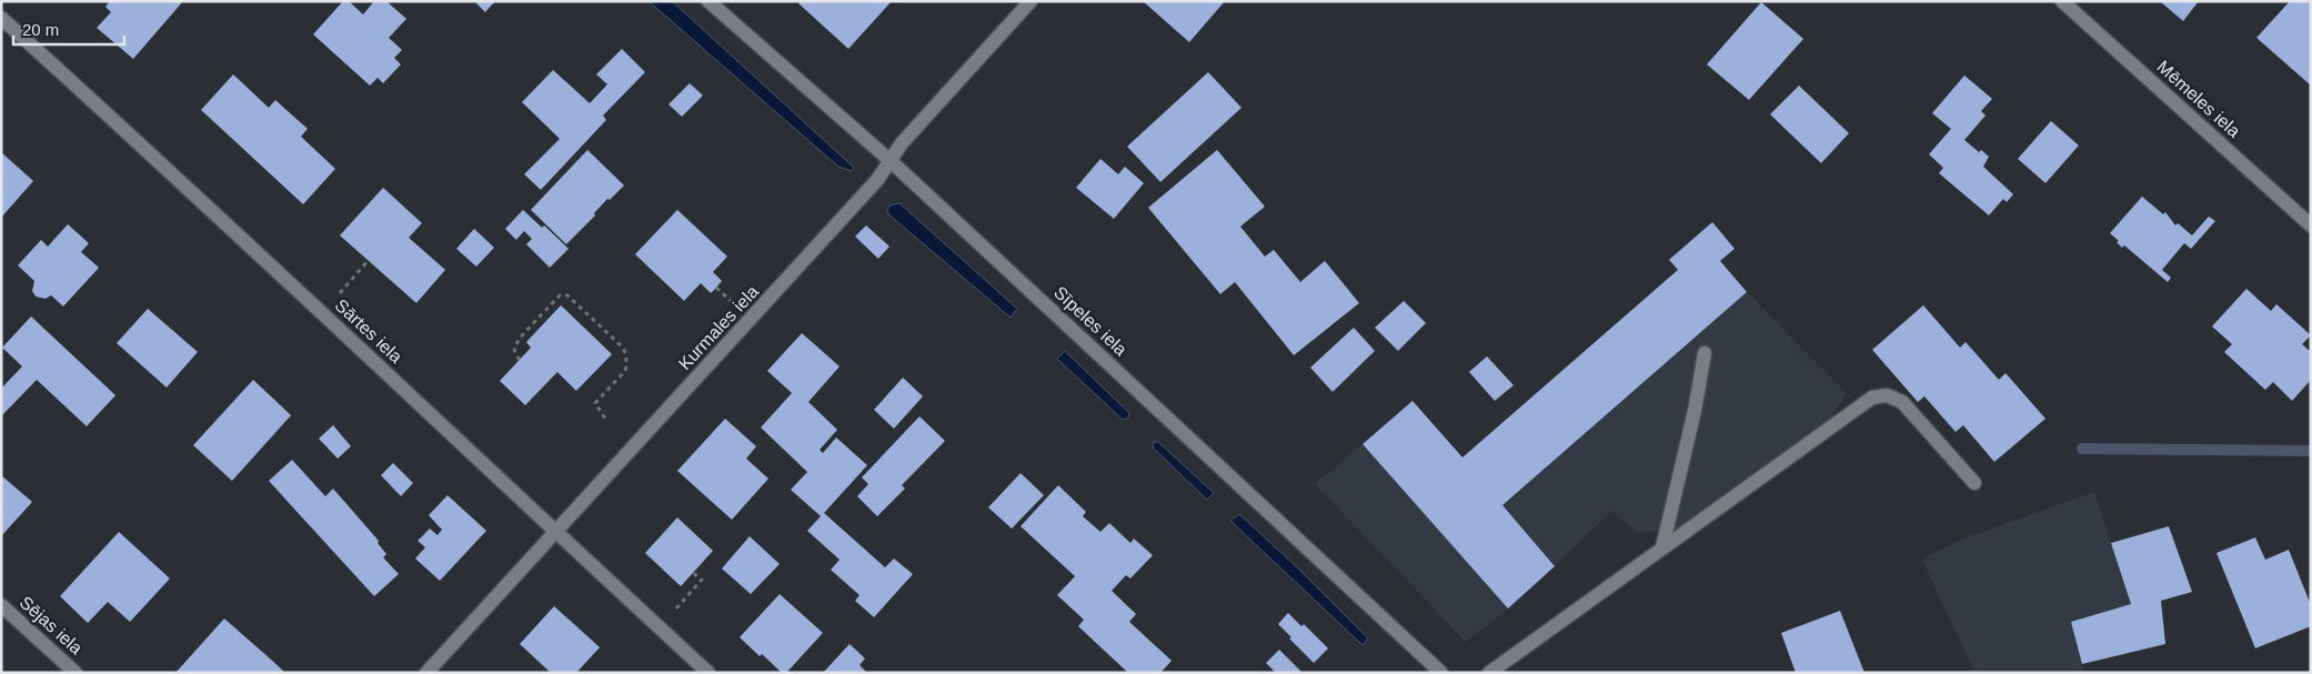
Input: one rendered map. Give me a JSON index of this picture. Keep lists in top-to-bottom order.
{
  "streets": {
    "street": [
      "Mēmeles iela",
      "Sīpeles iela",
      "Kurmales iela",
      "Sārtes iela",
      "Sējas iela"
    ]
  },
  "crossings": [
    ["Sīpeles iela", "Kurmales iela"],
    ["Kurmales iela", "Sārtes iela"]
  ],
  "scale_bar": "20 m"
}
